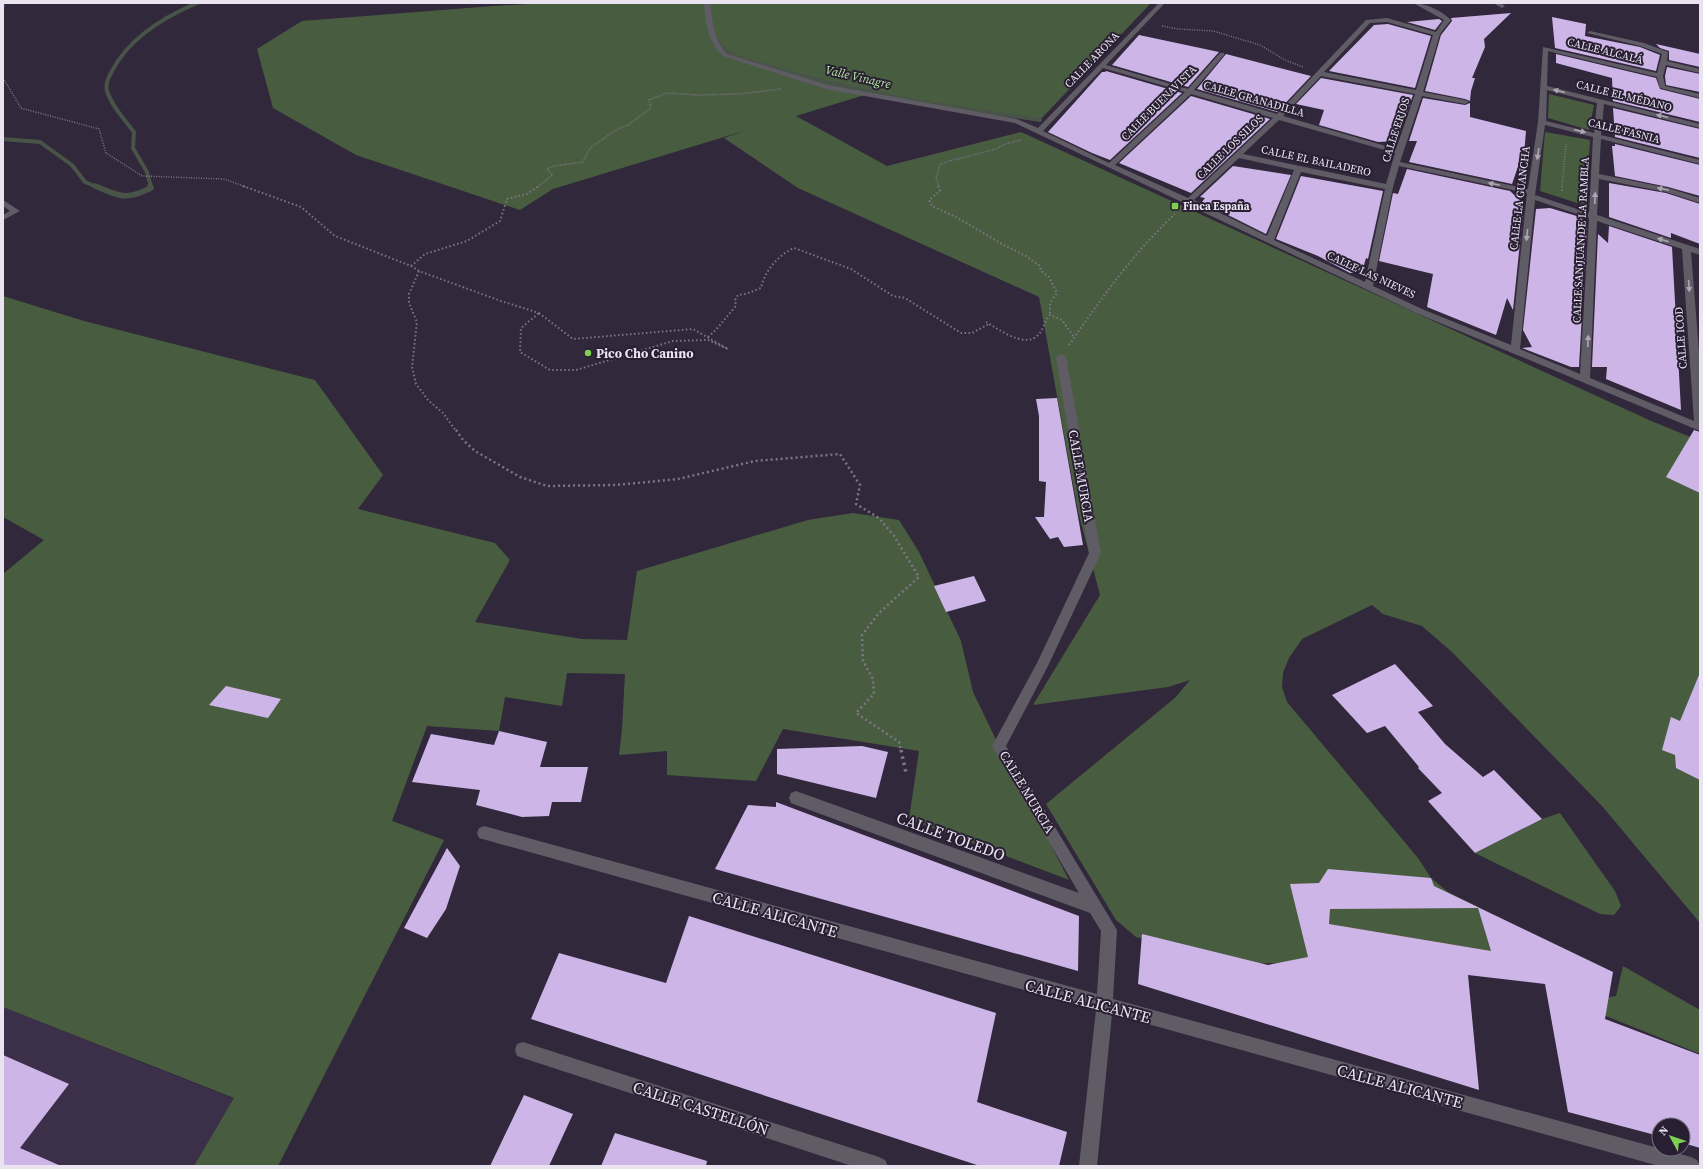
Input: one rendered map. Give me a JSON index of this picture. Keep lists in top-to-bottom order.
{
  "streets": {
    "street": [
      "CALLE ALCALÁ",
      "CALLE ARONA",
      "CALLE EL MÉDANO",
      "CALLE GRANADILLA",
      "CALLE BUENAVISTA",
      "CALLE ERJOS",
      "CALLE FASNIA",
      "CALLE LOS SILOS",
      "CALLE EL BAILADERO",
      "CALLE LA GUANCHA",
      "CALLE SAN JUAN DE LA RAMBLA",
      "CALLE LAS NIEVES",
      "CALLE ICOD",
      "CALLE MURCIA",
      "CALLE TOLEDO",
      "CALLE ALICANTE",
      "CALLE CASTELLÓN"
    ]
  },
  "crossings": [
    ["CALLE ALCALÁ", "CALLE LA GUANCHA"],
    ["CALLE ARONA", "CALLE GRANADILLA"],
    ["CALLE ARONA", "CALLE LAS NIEVES"],
    ["CALLE EL MÉDANO", "CALLE LA GUANCHA"],
    ["CALLE EL MÉDANO", "CALLE SAN JUAN DE LA RAMBLA"],
    ["CALLE GRANADILLA", "CALLE BUENAVISTA"],
    ["CALLE GRANADILLA", "CALLE ERJOS"],
    ["CALLE GRANADILLA", "CALLE LOS SILOS"],
    ["CALLE BUENAVISTA", "CALLE LAS NIEVES"],
    ["CALLE ERJOS", "CALLE LOS SILOS"],
    ["CALLE ERJOS", "CALLE EL BAILADERO"],
    ["CALLE ERJOS", "CALLE LAS NIEVES"],
    ["CALLE FASNIA", "CALLE LA GUANCHA"],
    ["CALLE FASNIA", "CALLE SAN JUAN DE LA RAMBLA"],
    ["CALLE LOS SILOS", "CALLE EL BAILADERO"],
    ["CALLE LOS SILOS", "CALLE LAS NIEVES"],
    ["CALLE LA GUANCHA", "CALLE LAS NIEVES"],
    ["CALLE SAN JUAN DE LA RAMBLA", "CALLE LAS NIEVES"],
    ["CALLE LAS NIEVES", "CALLE ICOD"],
    ["CALLE MURCIA", "CALLE TOLEDO"],
    ["CALLE MURCIA", "CALLE ALICANTE"]
  ],
  "one_way": ["CALLE LA GUANCHA", "CALLE SAN JUAN DE LA RAMBLA", "CALLE ICOD"],
  "water": ["Valle Vinagre"],
  "places": {
    "transit": ["Finca España"],
    "other": ["Pico Cho Canino"]
  },
  "north": "top left"
}
